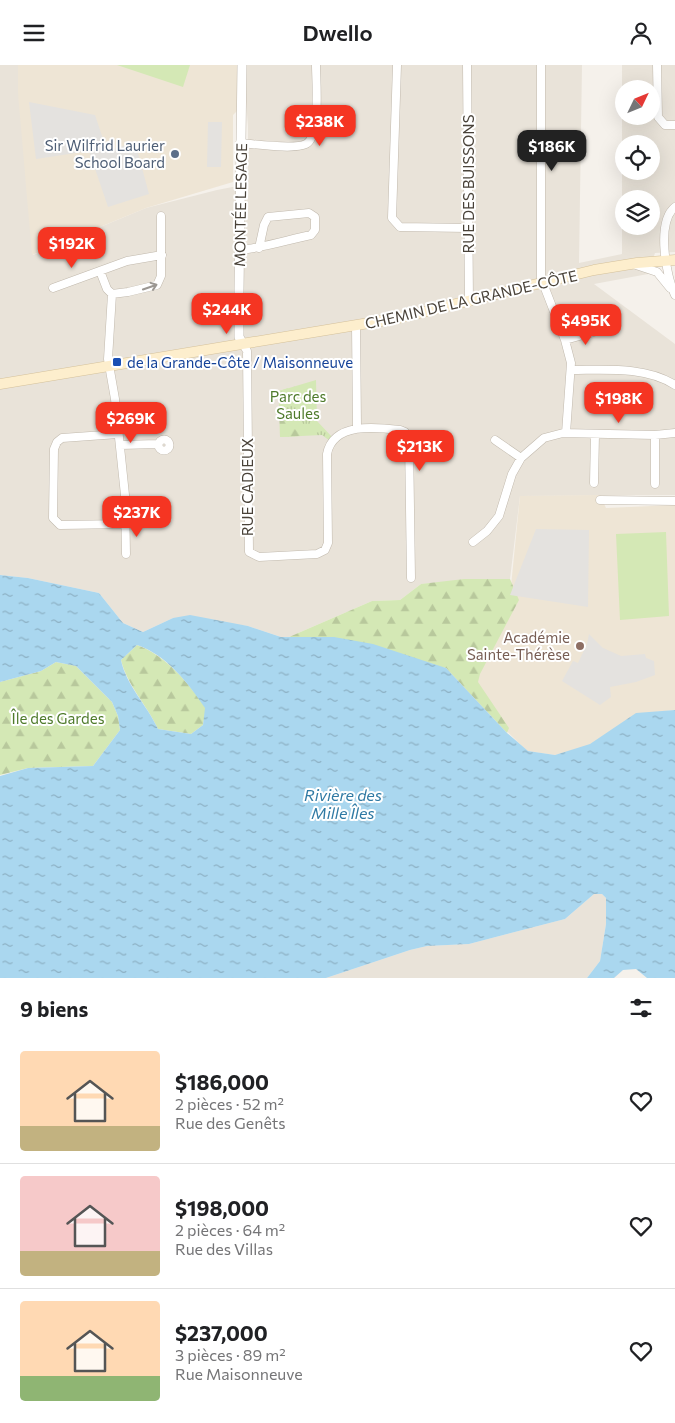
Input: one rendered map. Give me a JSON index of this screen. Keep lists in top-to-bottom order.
{
  "streets": {
    "main road": ["CHEMIN DE LA GRANDE-CÔTE"],
    "street": ["RUE DES BUISSONS", "MONTÉE LESAGE", "RUE CADIEUX"]
  },
  "crossings": [
    ["RUE DES BUISSONS", "CHEMIN DE LA GRANDE-CÔTE"],
    ["MONTÉE LESAGE", "CHEMIN DE LA GRANDE-CÔTE"],
    ["MONTÉE LESAGE", "RUE CADIEUX"],
    ["CHEMIN DE LA GRANDE-CÔTE", "RUE CADIEUX"]
  ],
  "water": ["Rivière des Mille Îles"],
  "parks": ["Parc des Saules", "Île des Gardes"],
  "places": {
    "other": ["Sir Wilfrid Laurier School Board", "Académie Sainte-Thérèse"],
    "transit": ["de la Grande-Côte / Maisonneuve"]
  },
  "north": "top right",
  "page": {
    "header": "Dwello",
    "price": [
      "$238K",
      "$186K",
      "$192K",
      "$244K",
      "$495K",
      "$198K",
      "$269K",
      "$213K",
      "$237K"
    ],
    "heading": "9 biens",
    "list": [
      {
        "name": "$186,000",
        "note": "2 pièces · 52 m² · Rue des Genêts"
      },
      {
        "name": "$198,000",
        "note": "2 pièces · 64 m² · Rue des Villas"
      },
      {
        "name": "$237,000",
        "note": "3 pièces · 89 m² · Rue Maisonneuve"
      }
    ]
  }
}
